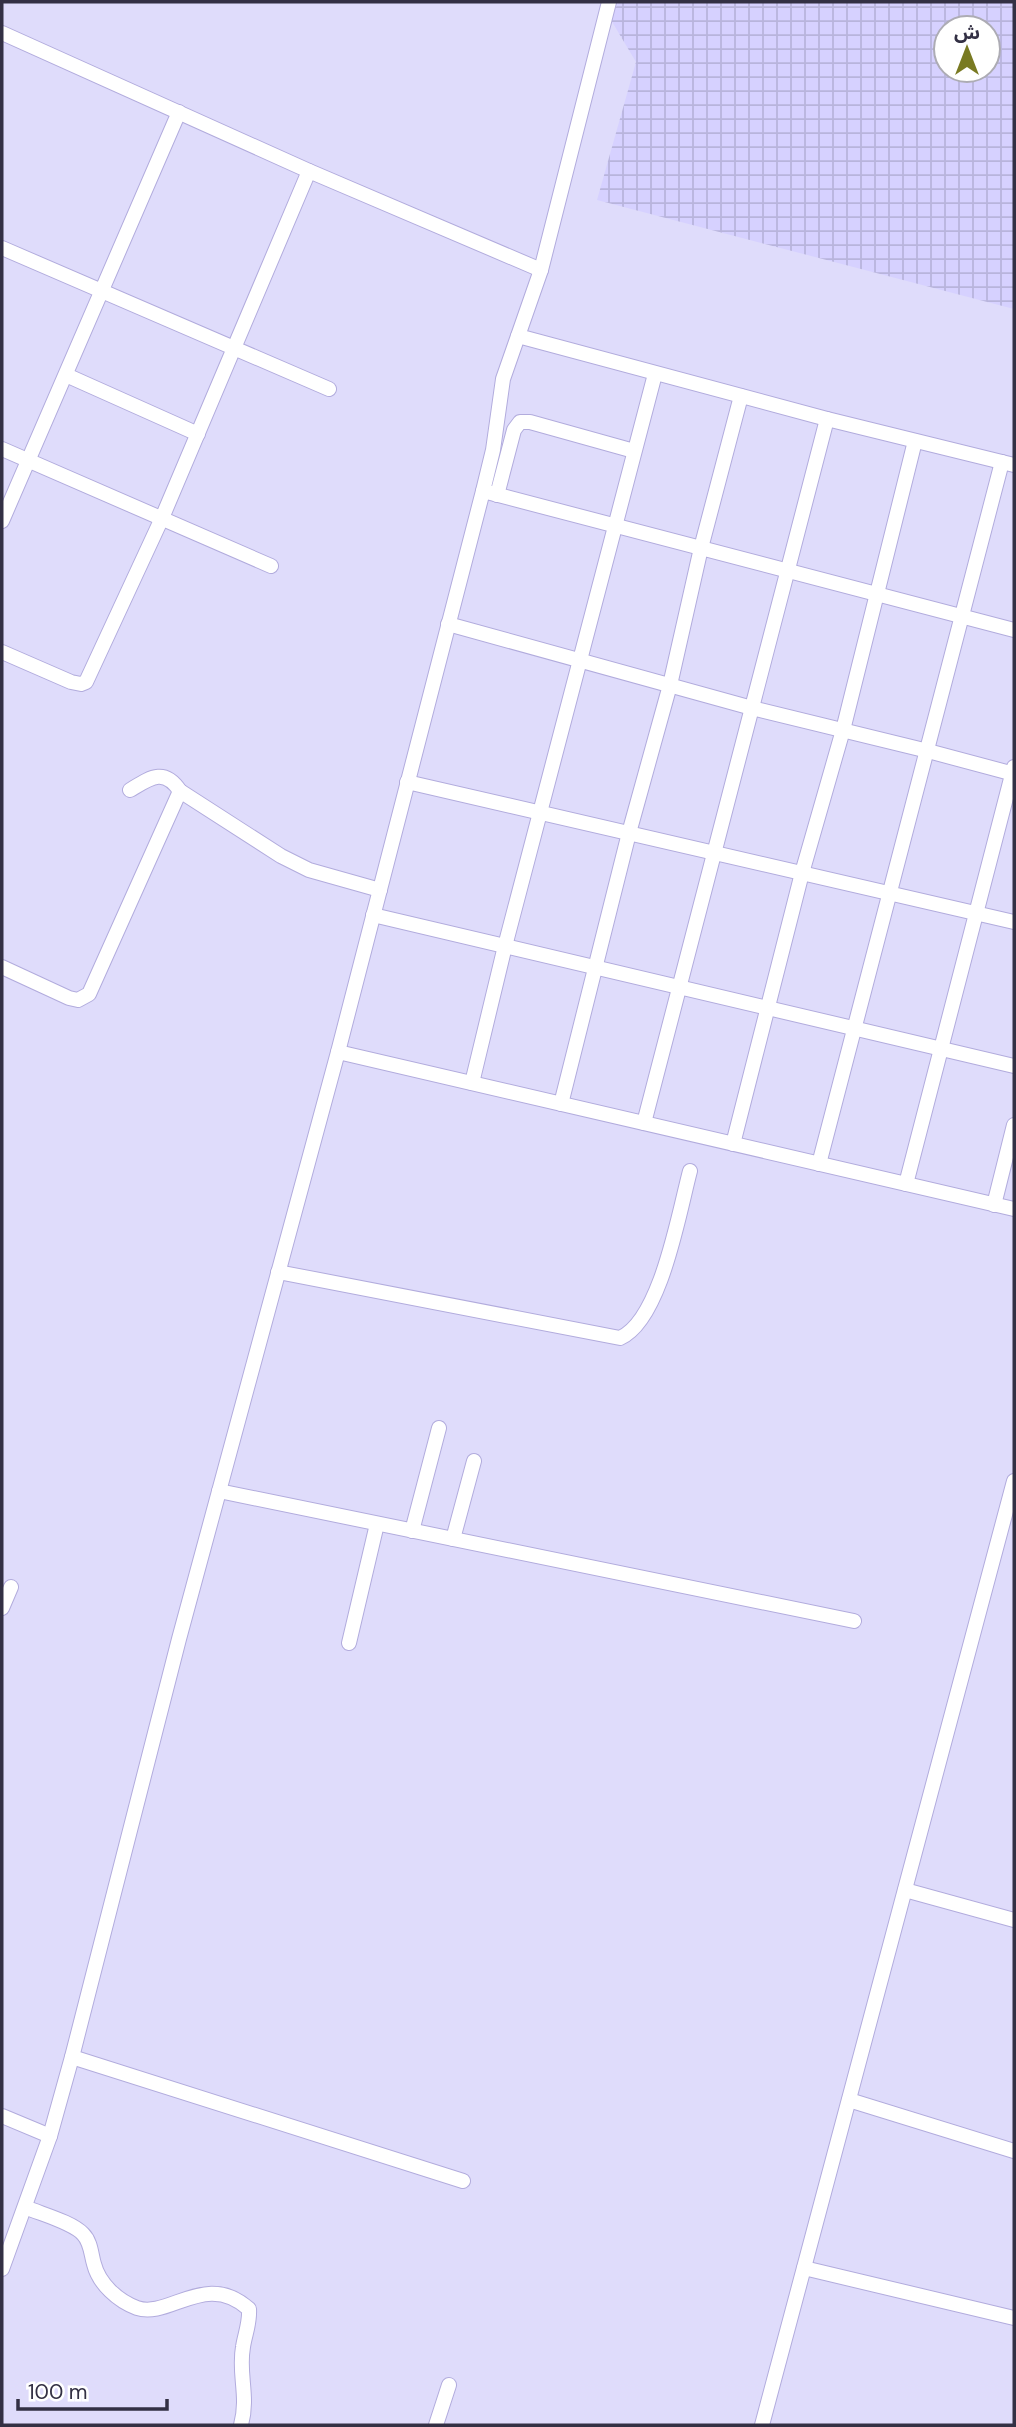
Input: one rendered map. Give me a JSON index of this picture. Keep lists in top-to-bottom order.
{
  "scale_bar": "100 m",
  "north": "top"
}
